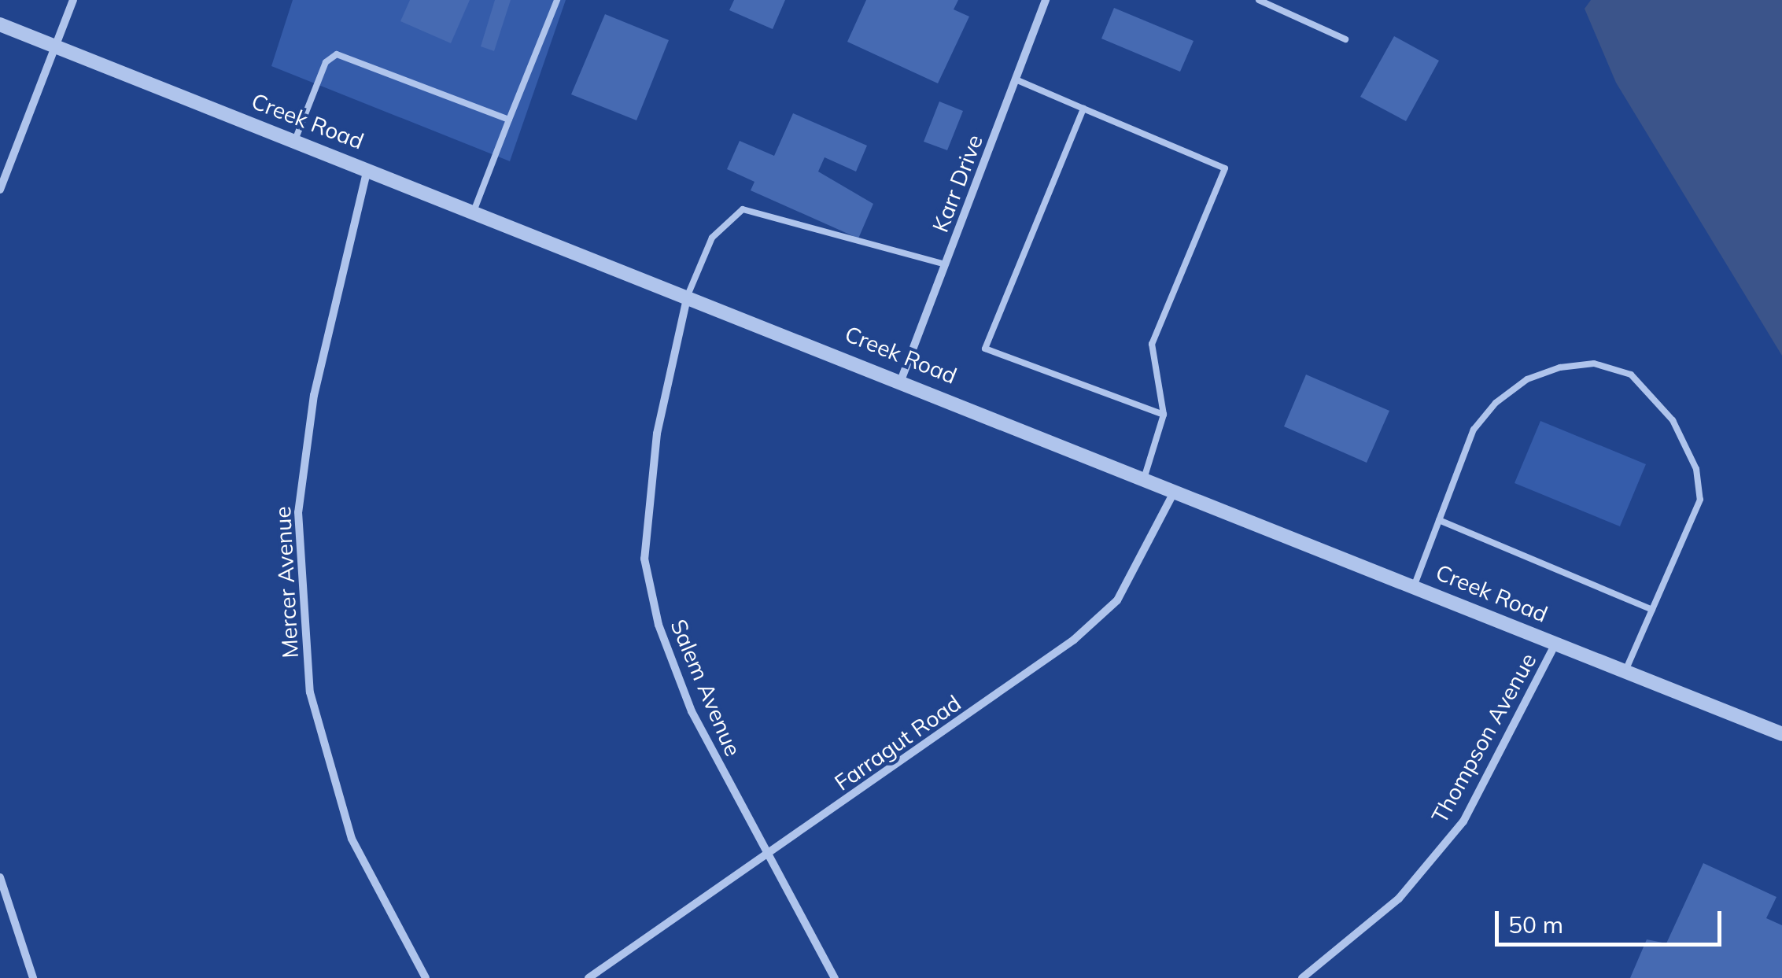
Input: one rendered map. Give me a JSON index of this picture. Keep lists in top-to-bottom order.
{
  "streets": {
    "street": [
      "Creek Road",
      "Karr Drive",
      "Mercer Avenue",
      "Salem Avenue",
      "Thompson Avenue",
      "Farragut Road"
    ]
  },
  "crossings": [
    ["Creek Road", "Karr Drive"],
    ["Creek Road", "Mercer Avenue"],
    ["Creek Road", "Salem Avenue"],
    ["Creek Road", "Thompson Avenue"],
    ["Creek Road", "Farragut Road"],
    ["Salem Avenue", "Farragut Road"]
  ],
  "scale_bar": "50 m"
}
